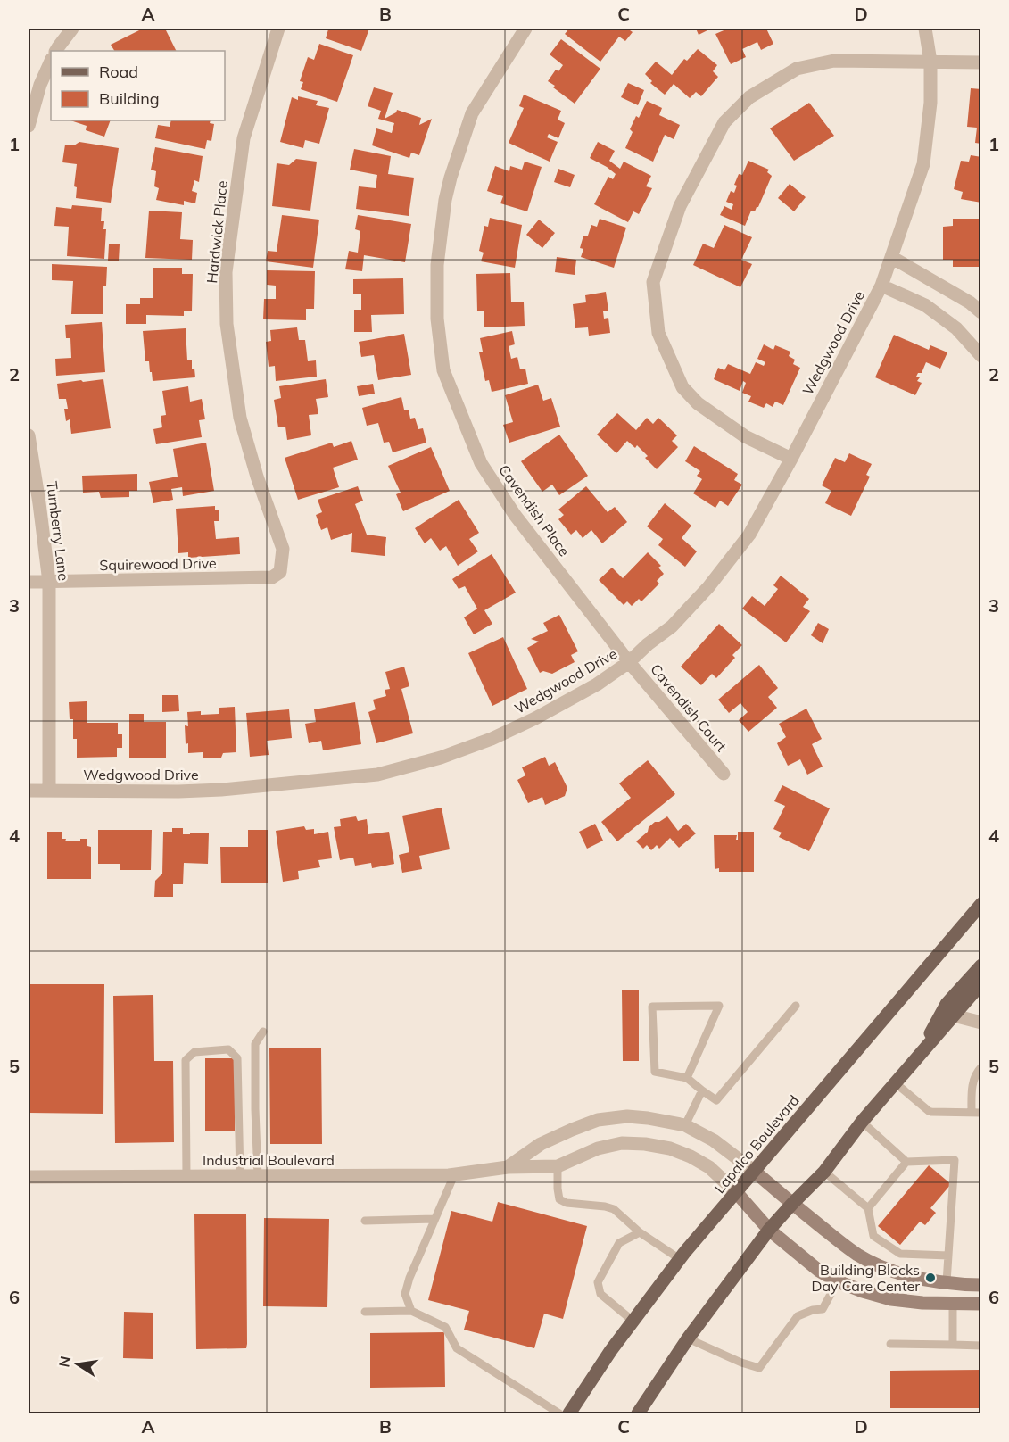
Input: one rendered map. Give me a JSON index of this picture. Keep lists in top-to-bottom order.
{
  "streets": {
    "main road": ["Lapalco Boulevard"],
    "street": [
      "Hardwick Place",
      "Wedgwood Drive",
      "Cavendish Place",
      "Turnberry Lane",
      "Squirewood Drive",
      "Cavendish Court",
      "Industrial Boulevard"
    ]
  },
  "crossings": [
    ["Hardwick Place", "Squirewood Drive"],
    ["Wedgwood Drive", "Cavendish Place"],
    ["Wedgwood Drive", "Turnberry Lane"],
    ["Wedgwood Drive", "Cavendish Court"],
    ["Cavendish Place", "Cavendish Court"],
    ["Turnberry Lane", "Squirewood Drive"],
    ["Lapalco Boulevard", "Industrial Boulevard"]
  ],
  "places": ["Building Blocks Day Care Center"],
  "legend": ["Road", "Building"],
  "north": "left",
  "grid": {
    "columns": [
      "A",
      "B",
      "C",
      "D"
    ],
    "rows": [
      "1",
      "2",
      "3",
      "4",
      "5",
      "6"
    ]
  }
}
